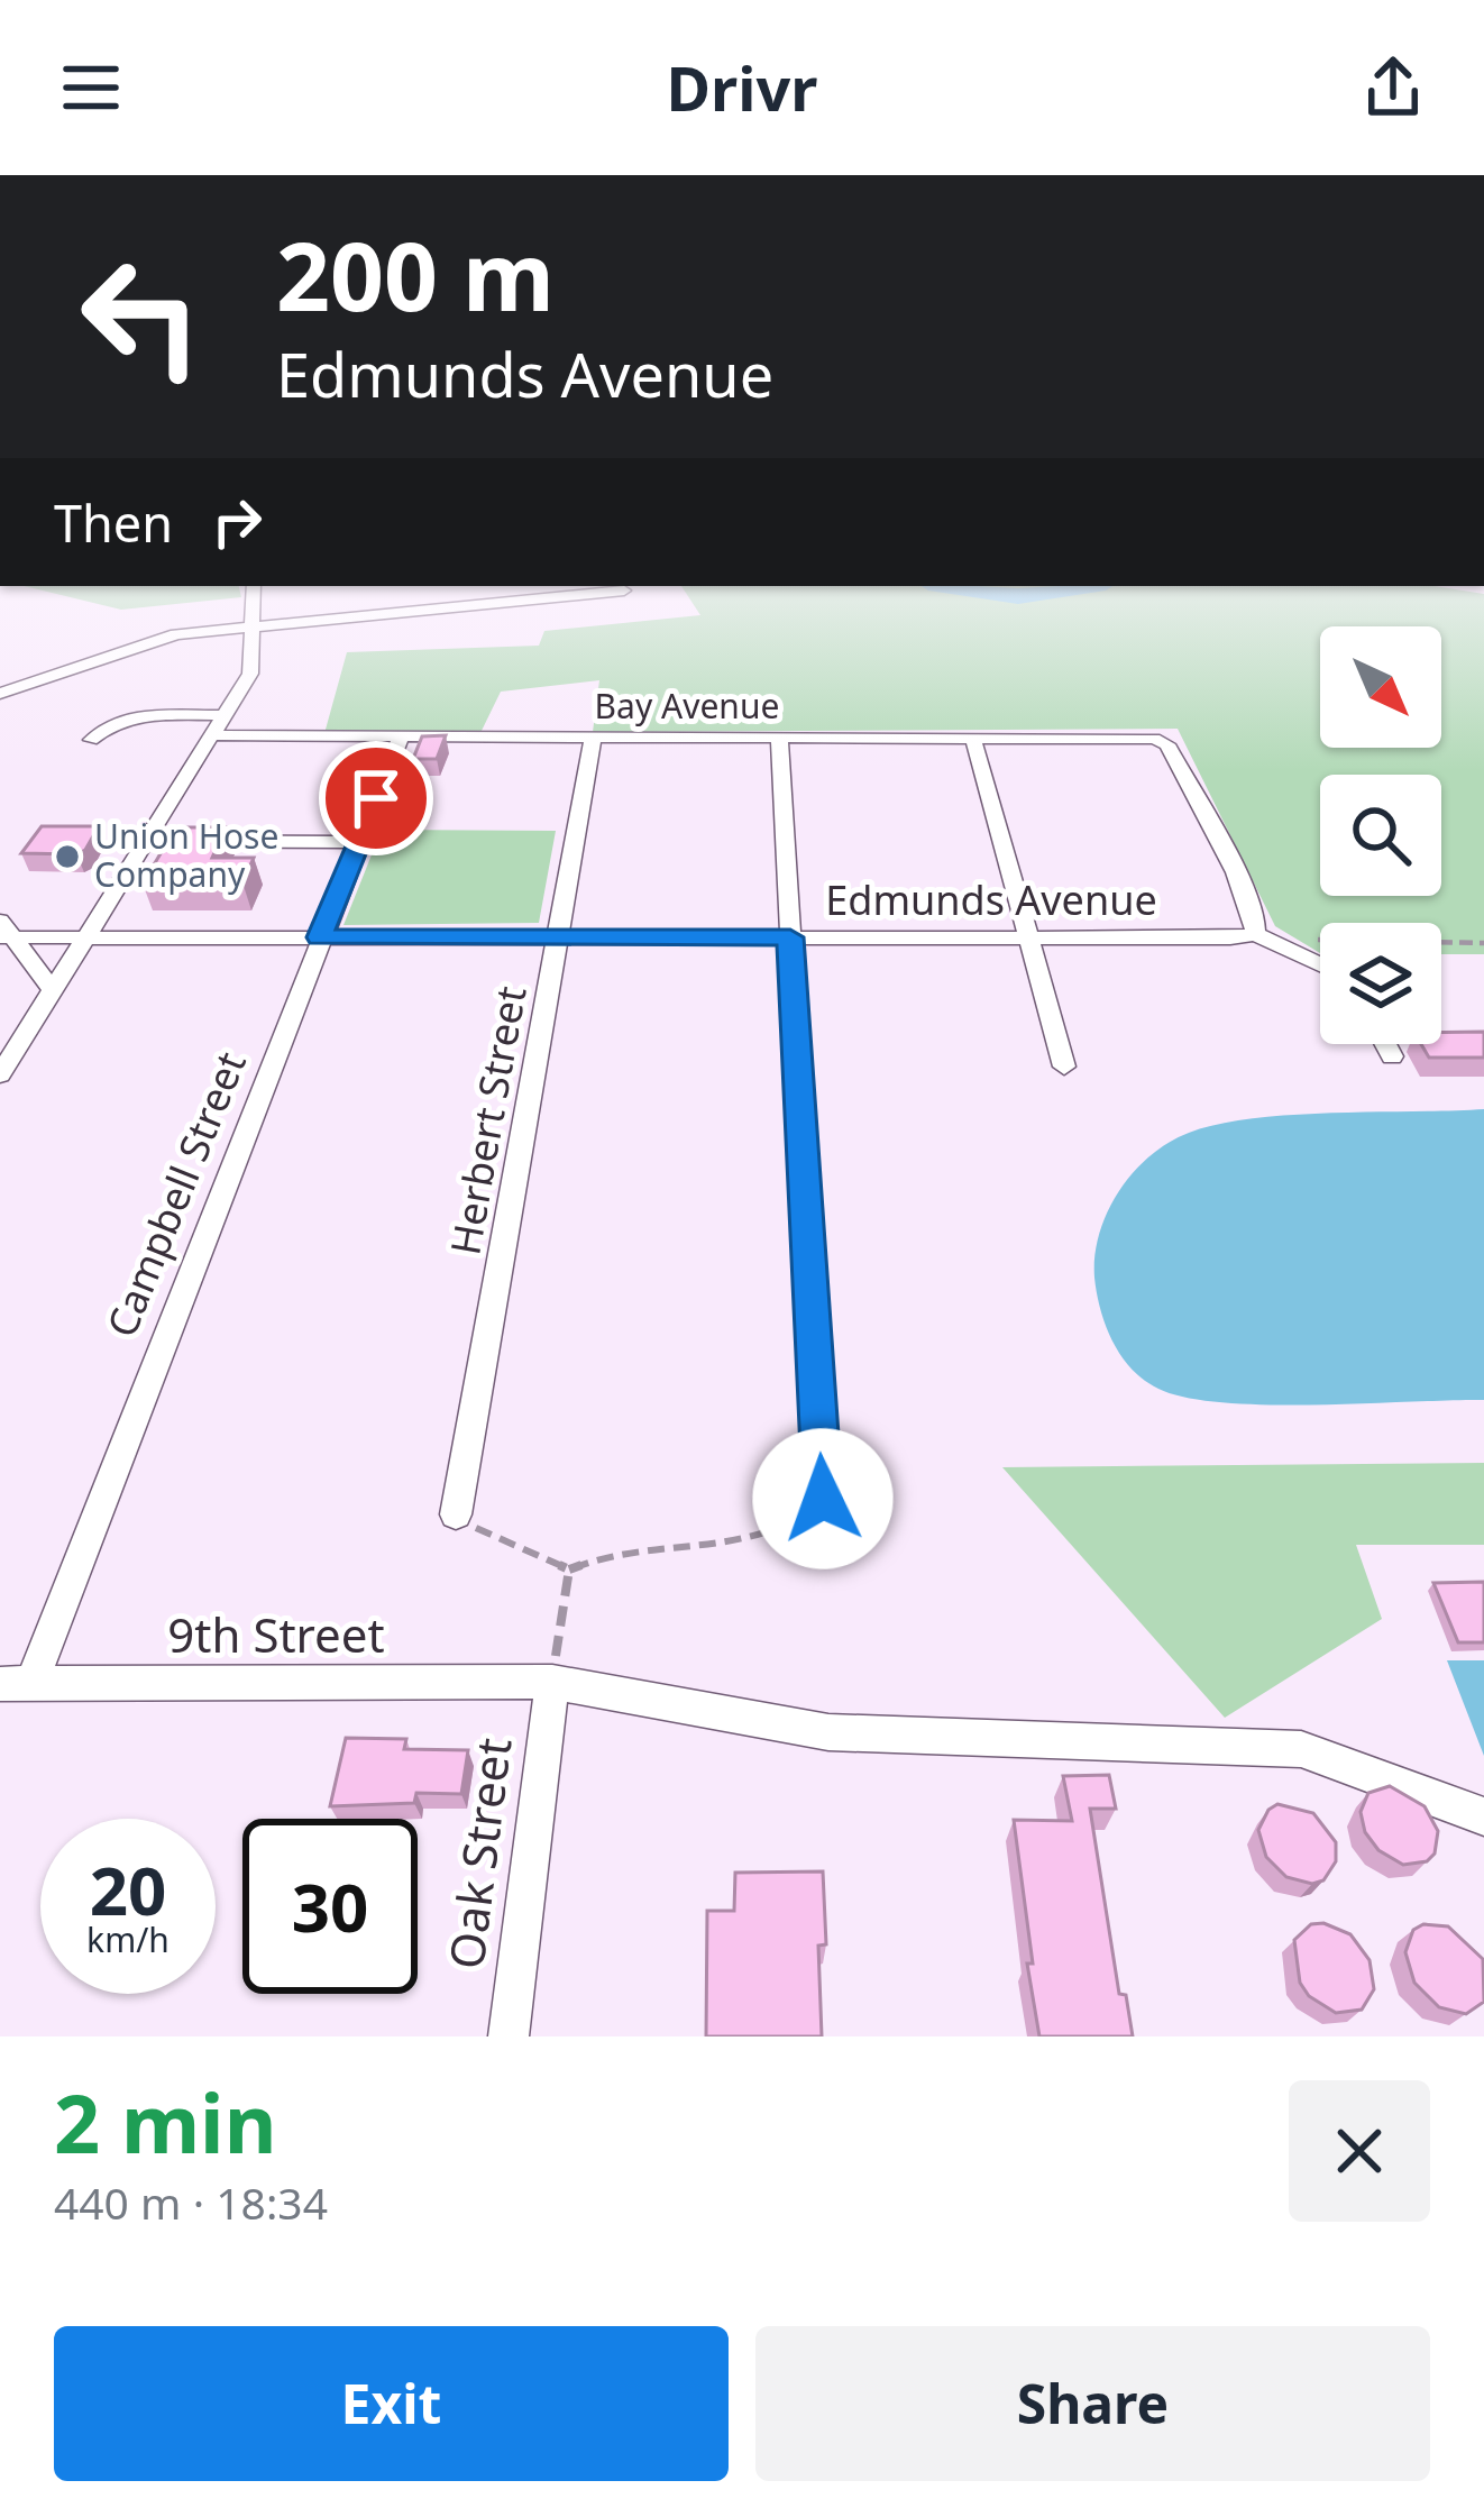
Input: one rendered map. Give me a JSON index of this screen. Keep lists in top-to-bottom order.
{
  "streets": {
    "street": [
      "Bay Avenue",
      "Edmunds Avenue",
      "Herbert Street",
      "Campbell Street",
      "9th Street",
      "Oak Street"
    ]
  },
  "crossings": [
    ["Bay Avenue", "Edmunds Avenue"],
    ["Bay Avenue", "Herbert Street"],
    ["Bay Avenue", "Campbell Street"],
    ["Edmunds Avenue", "Herbert Street"],
    ["Edmunds Avenue", "Campbell Street"],
    ["Campbell Street", "9th Street"],
    ["9th Street", "Oak Street"]
  ],
  "places": ["Union Hose Company"],
  "north": "bottom right",
  "page": {
    "header": "Drivr",
    "turn": ["200 m", "Edmunds Avenue"],
    "then": "Then",
    "speed": "20 km/h",
    "limit": "30",
    "heading": ["2 min", "440 m · 18:34"],
    "buttons": ["Exit", "Share"]
  }
}
